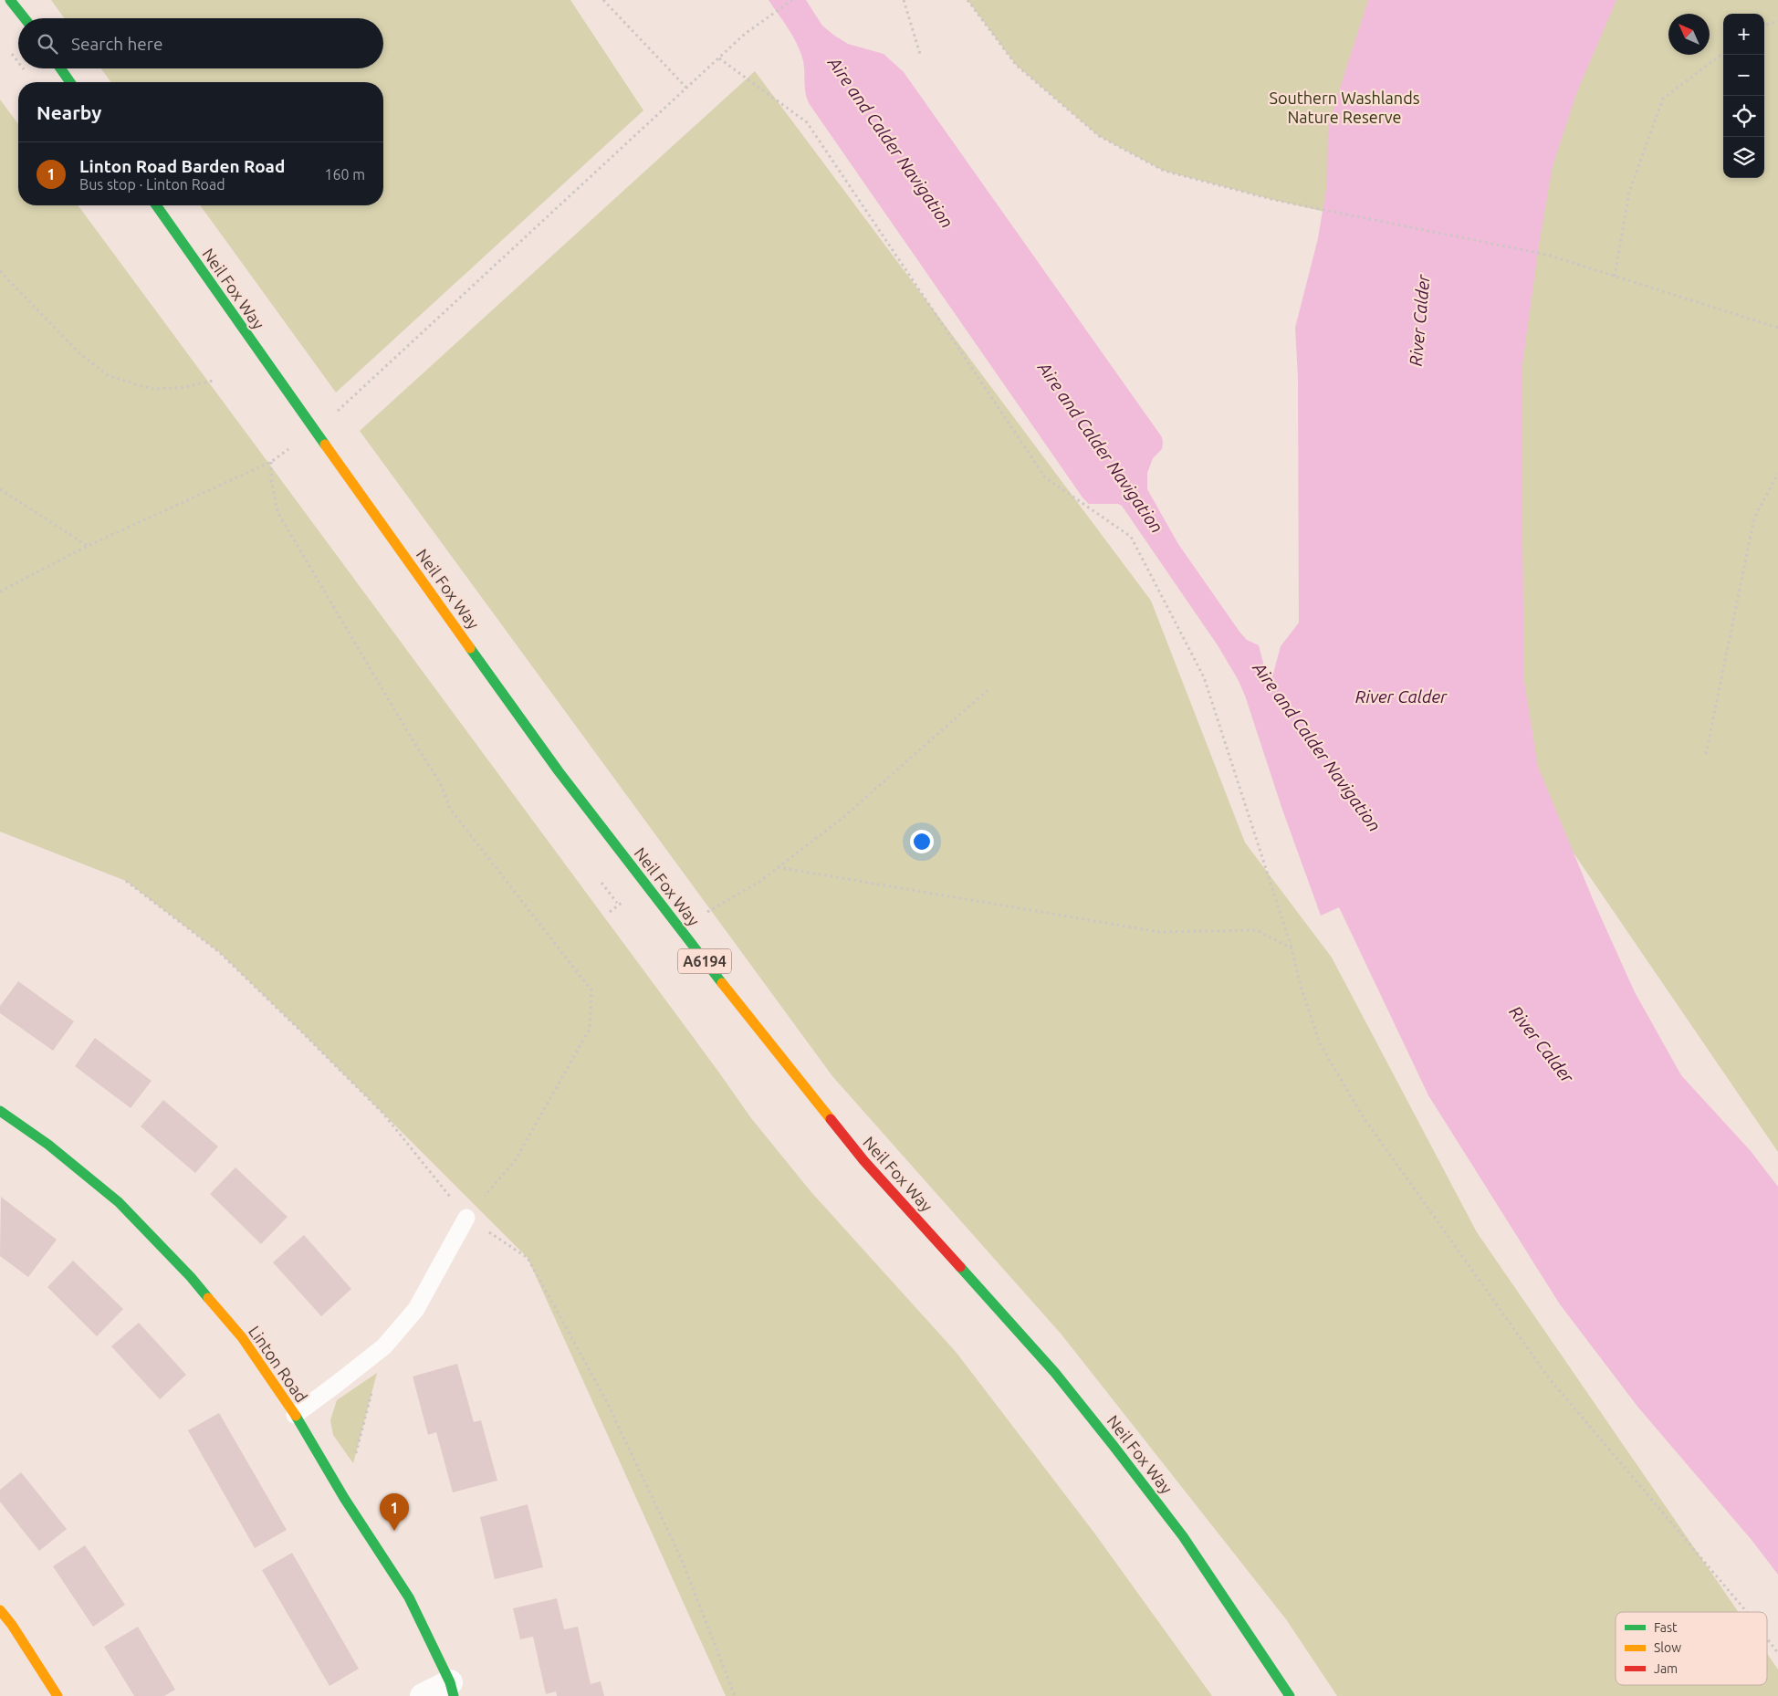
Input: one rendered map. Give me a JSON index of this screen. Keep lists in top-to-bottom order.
{
  "streets": {
    "main road": ["Neil Fox Way", "A6194", "Linton Road"]
  },
  "water": ["Aire and Calder Navigation", "River Calder"],
  "parks": ["Southern Washlands Nature Reserve"],
  "legend": ["Fast", "Slow", "Jam"],
  "north": "top left",
  "page": {
    "map_buttons": ["+", "−"],
    "search": "Search here",
    "heading": "Nearby",
    "list": [
      {
        "mark": "1",
        "name": "Linton Road Barden Road",
        "note": "Bus stop · Linton Road",
        "value": "160 m"
      }
    ],
    "pins": "1"
  }
}
